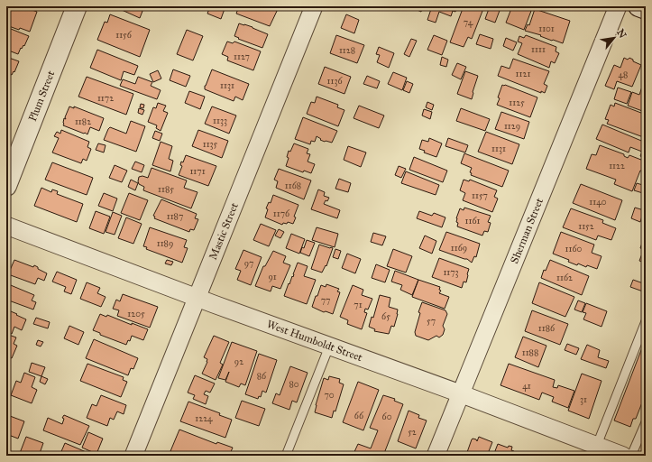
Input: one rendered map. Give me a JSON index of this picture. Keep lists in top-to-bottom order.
{
  "streets": {
    "street": [
      "Plum Street",
      "Mastic Street",
      "Sherman Street",
      "West Humboldt Street"
    ]
  },
  "crossings": [
    ["Mastic Street", "West Humboldt Street"],
    ["Sherman Street", "West Humboldt Street"]
  ],
  "house_numbers": [
    "74",
    "1101",
    "1156",
    "1111",
    "1128",
    "1127",
    "1121",
    "48",
    "1136",
    "1131",
    "1172",
    "1125",
    "1133",
    "1182",
    "1129",
    "1135",
    "1131",
    "1122",
    "1171",
    "1168",
    "1185",
    "1157",
    "1140",
    "1176",
    "1187",
    "1161",
    "1152",
    "1189",
    "1169",
    "1160",
    "97",
    "1173",
    "91",
    "1162",
    "77",
    "71",
    "1205",
    "65",
    "57",
    "1186",
    "1188",
    "92",
    "86",
    "80",
    "41",
    "70",
    "31",
    "66",
    "60",
    "1224",
    "52"
  ],
  "north": "top right"
}
